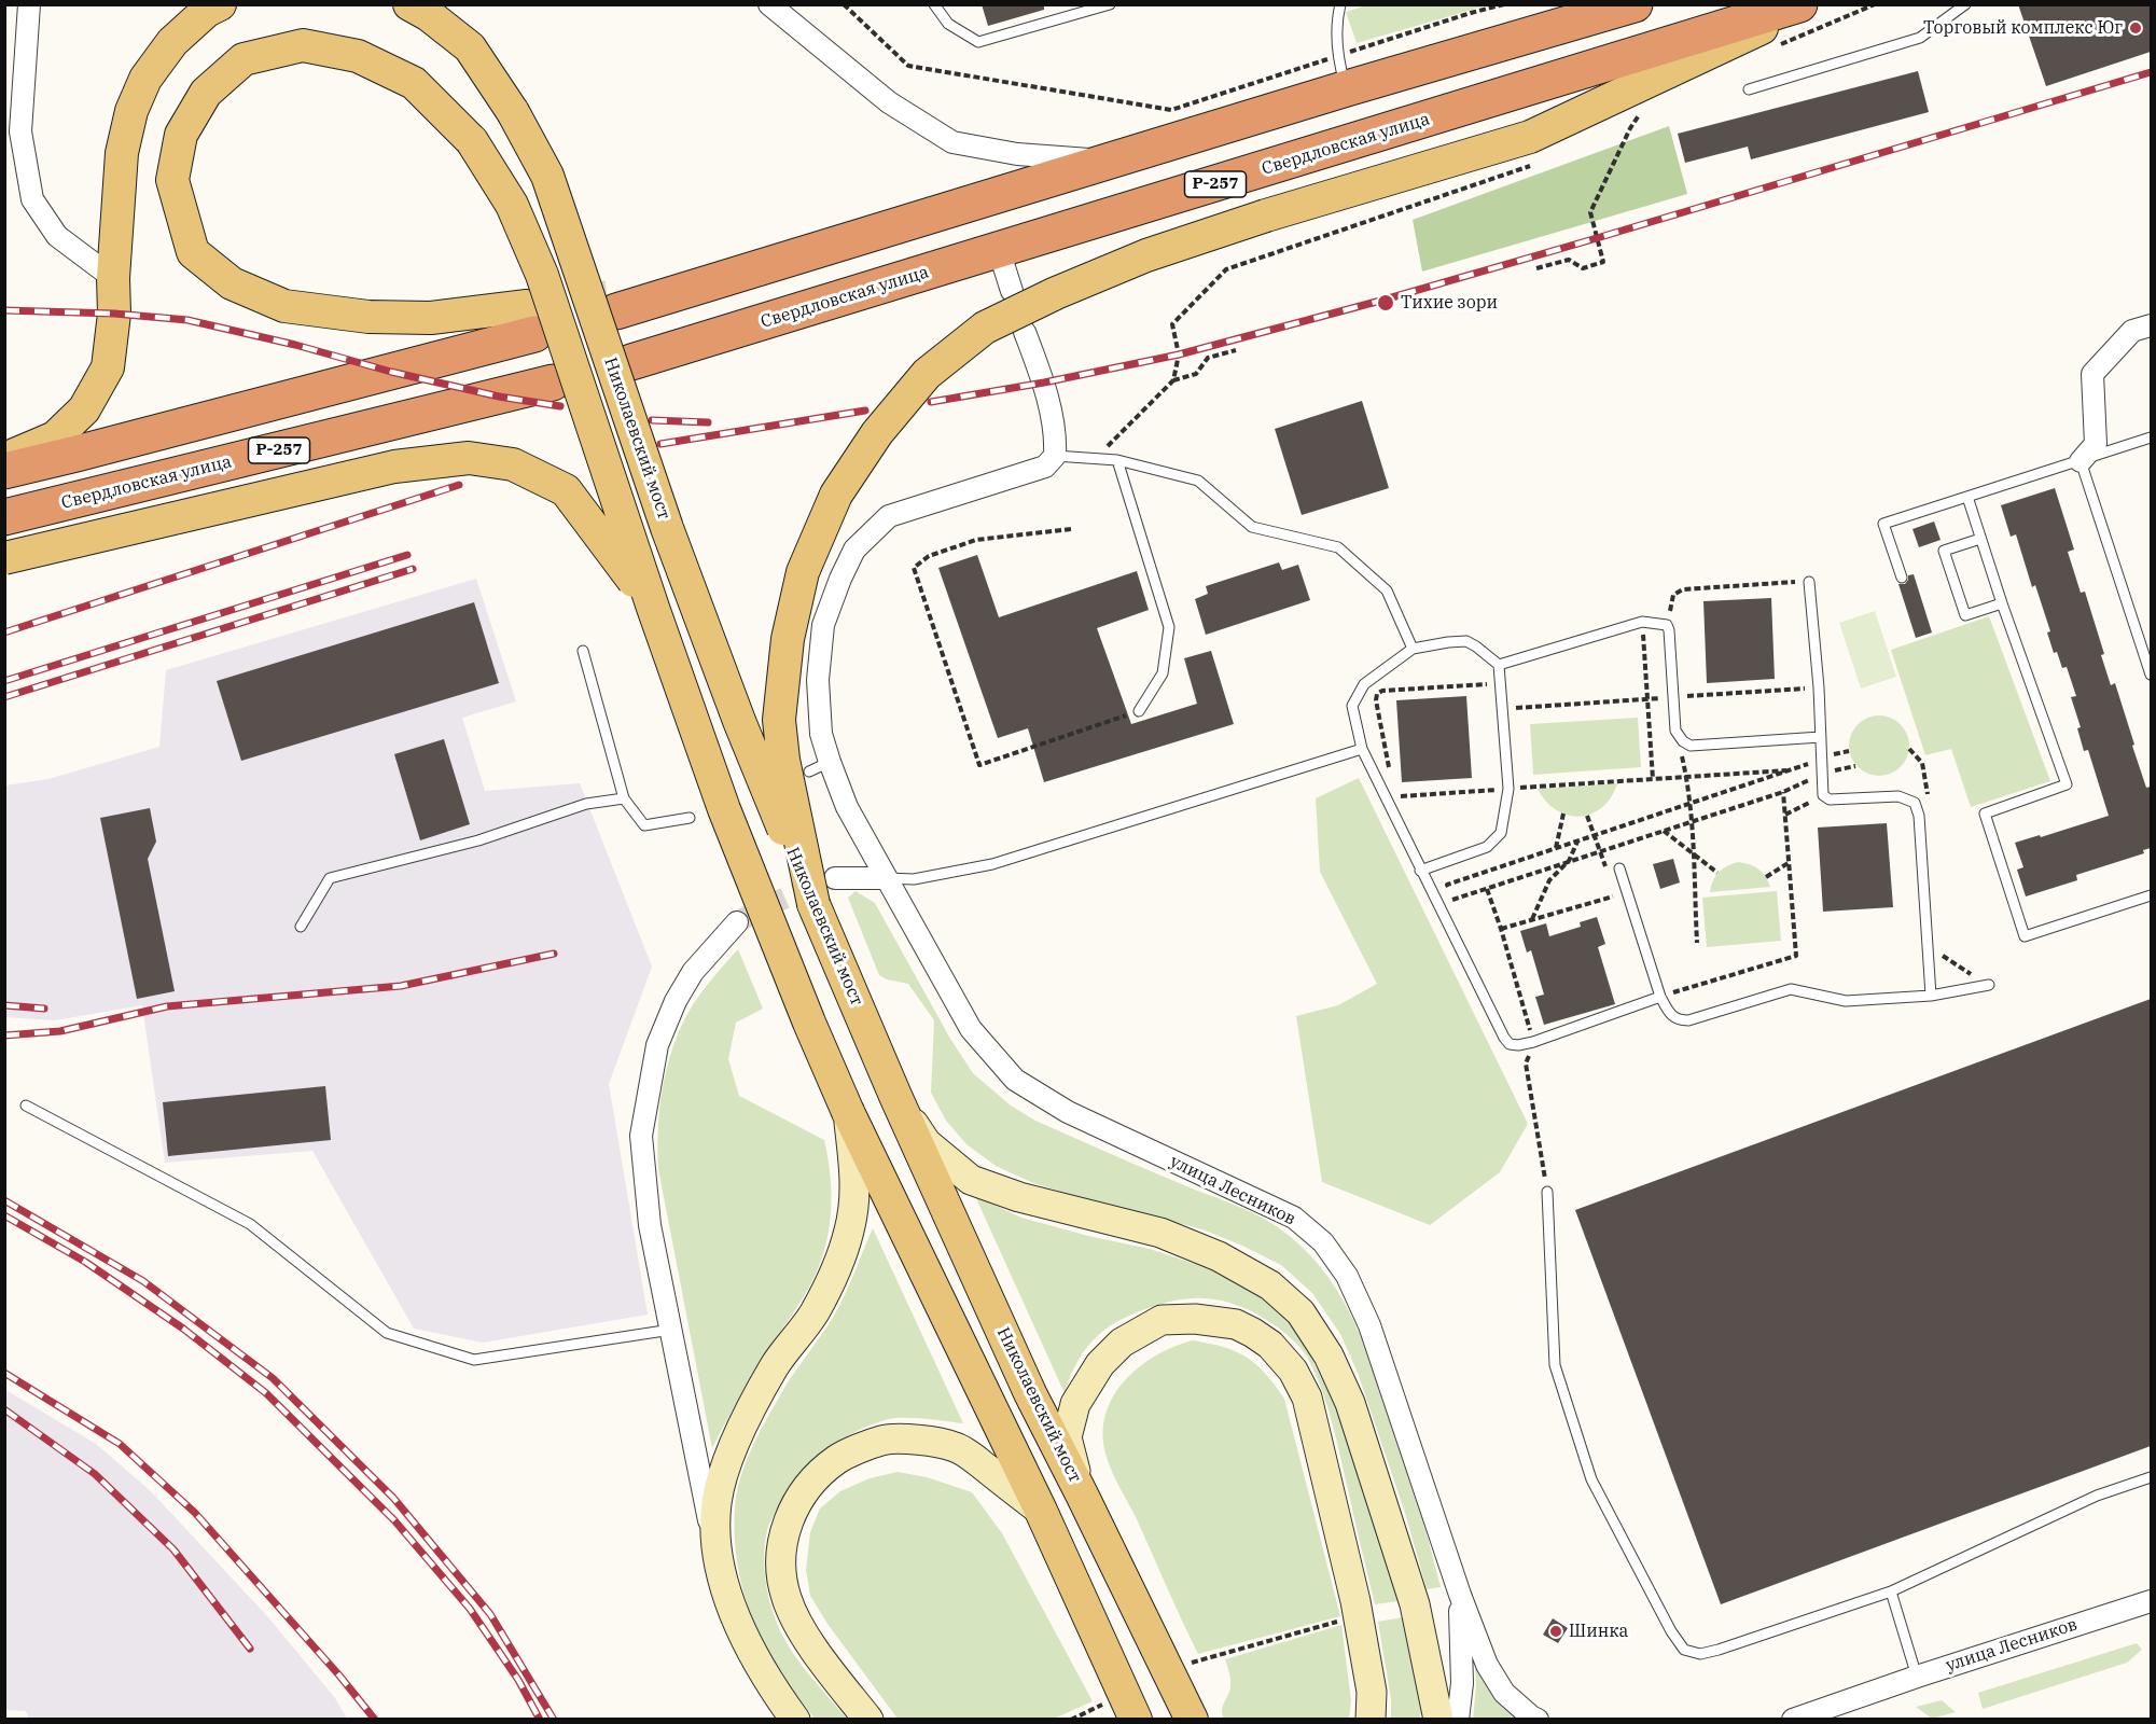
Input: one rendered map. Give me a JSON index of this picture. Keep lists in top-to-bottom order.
{
  "streets": {
    "highway": ["Свердловская улица", "Р-257"],
    "main road": ["Николаевский мост"],
    "street": ["улица Лесников"]
  },
  "places": ["Торговый комплекс Юг", "Тихие зори", "Шинка"]
}
